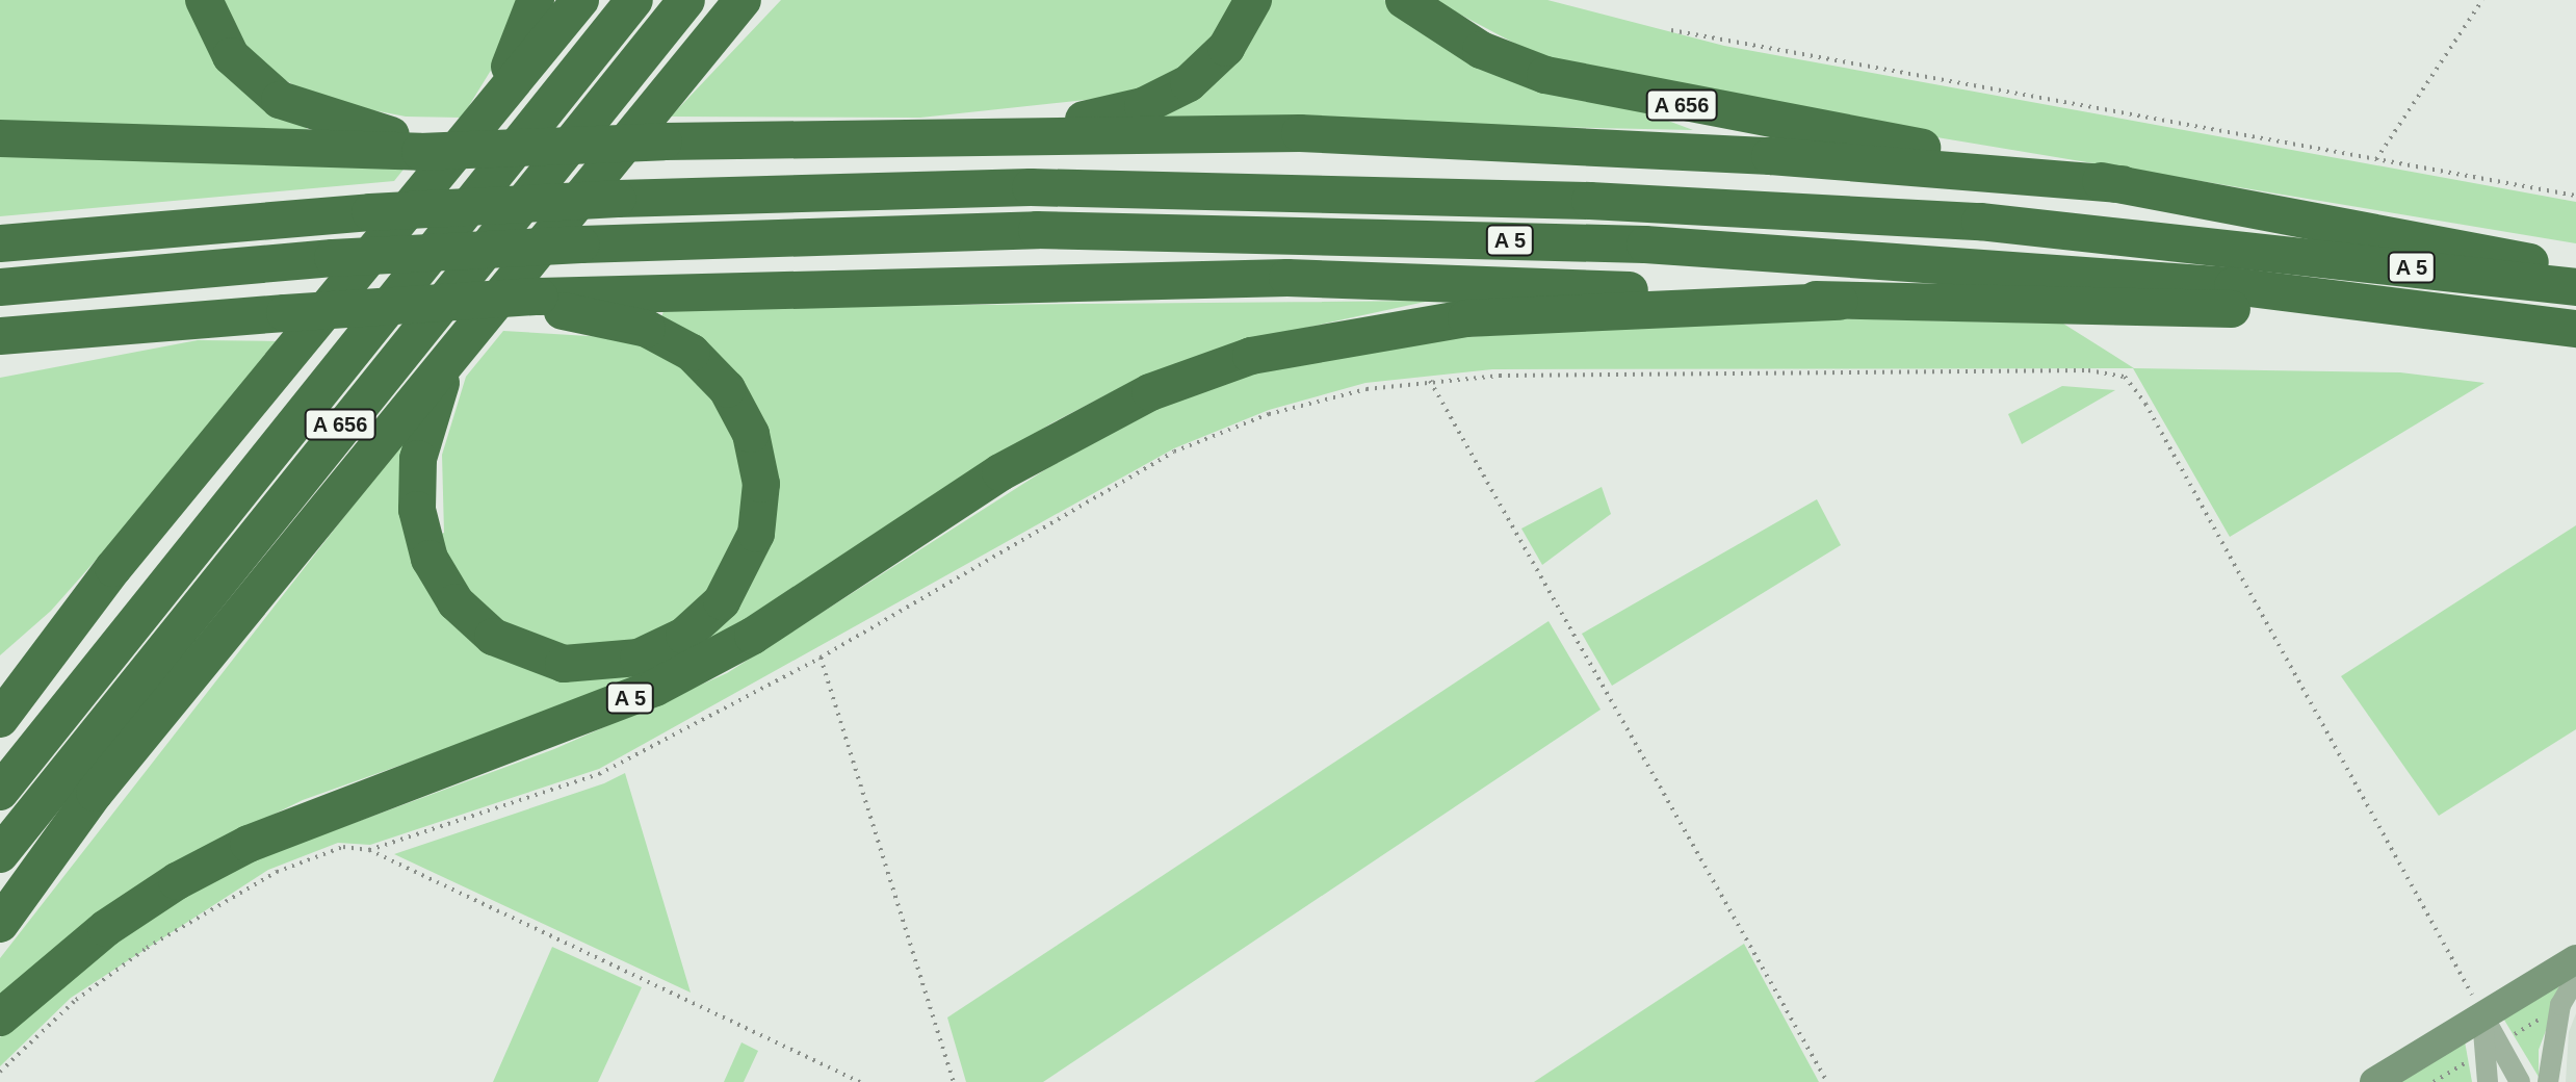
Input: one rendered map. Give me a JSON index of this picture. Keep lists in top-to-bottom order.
{
  "streets": {
    "highway": ["A 656", "A 5"]
  }
}
